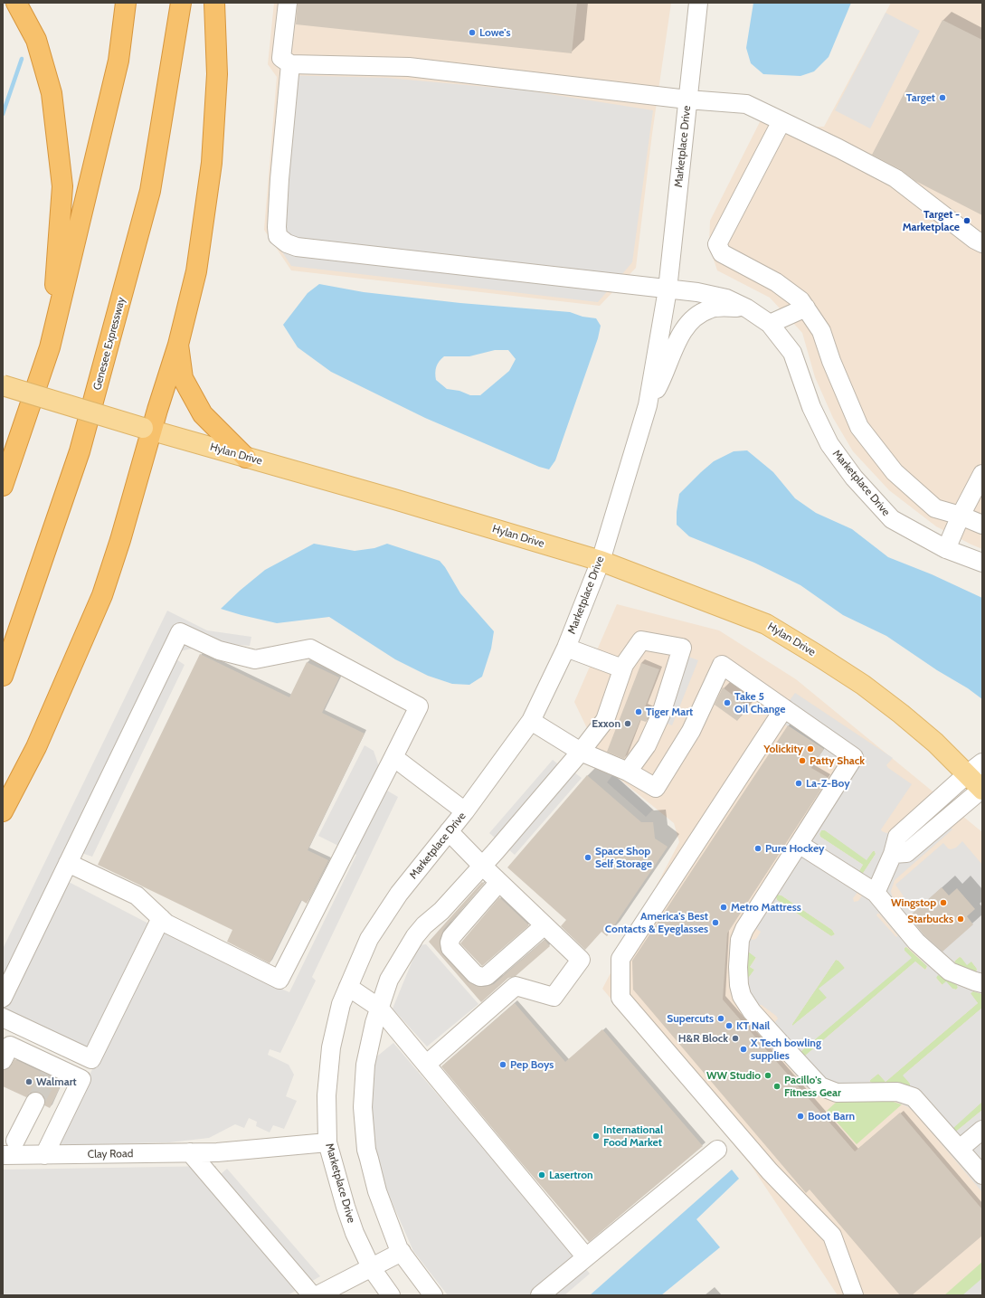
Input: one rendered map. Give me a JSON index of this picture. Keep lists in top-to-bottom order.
{
  "streets": {
    "highway": ["Genesee Expressway"],
    "main road": ["Hylan Drive"],
    "street": ["Marketplace Drive", "Clay Road"]
  },
  "crossings": [
    ["Marketplace Drive", "Hylan Drive"],
    ["Marketplace Drive", "Clay Road"]
  ],
  "places": [
    "Lowe's",
    "Target",
    "Target - Marketplace",
    "Take 5 Oil Change",
    "Tiger Mart",
    "Exxon",
    "Yolickity",
    "Patty Shack",
    "La-Z-Boy",
    "Pure Hockey",
    "Space Shop Self Storage",
    "Wingstop",
    "Metro Mattress",
    "Starbucks",
    "America's Best Contacts & Eyeglasses",
    "Supercuts",
    "KT Nail",
    "H&R Block",
    "X Tech bowling supplies",
    "Pep Boys",
    "WW Studio",
    "Walmart",
    "Pacillo's Fitness Gear",
    "Boot Barn",
    "International Food Market",
    "Lasertron"
  ]
}
